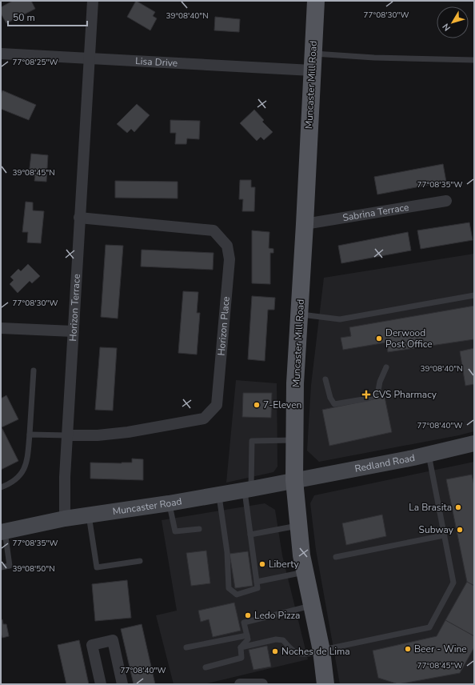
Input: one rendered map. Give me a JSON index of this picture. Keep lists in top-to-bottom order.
{
  "streets": {
    "main road": ["Muncaster Mill Road"],
    "street": [
      "Lisa Drive",
      "Sabrina Terrace",
      "Horizon Terrace",
      "Horizon Place",
      "Redland Road",
      "Muncaster Road"
    ]
  },
  "crossings": [
    ["Lisa Drive", "Muncaster Mill Road"],
    ["Lisa Drive", "Horizon Terrace"],
    ["Muncaster Mill Road", "Sabrina Terrace"],
    ["Muncaster Mill Road", "Redland Road"],
    ["Muncaster Mill Road", "Muncaster Road"],
    ["Horizon Terrace", "Horizon Place"],
    ["Horizon Terrace", "Muncaster Road"],
    ["Redland Road", "Muncaster Road"]
  ],
  "places": {
    "other": [
      "Derwood Post Office",
      "7-Eleven",
      "La Brasita",
      "Subway",
      "Liberty",
      "Ledo Pizza",
      "Beer - Wine",
      "Noches de Lima"
    ],
    "health": ["CVS Pharmacy"]
  },
  "scale_bar": "50 m",
  "north": "bottom left",
  "coordinates": [
    "77°08'30\"W",
    "39°08'40\"N",
    "77°08'25\"W",
    "39°08'45\"N",
    "77°08'35\"W",
    "77°08'40\"W",
    "39°08'50\"N",
    "77°08'45\"W"
  ]
}
